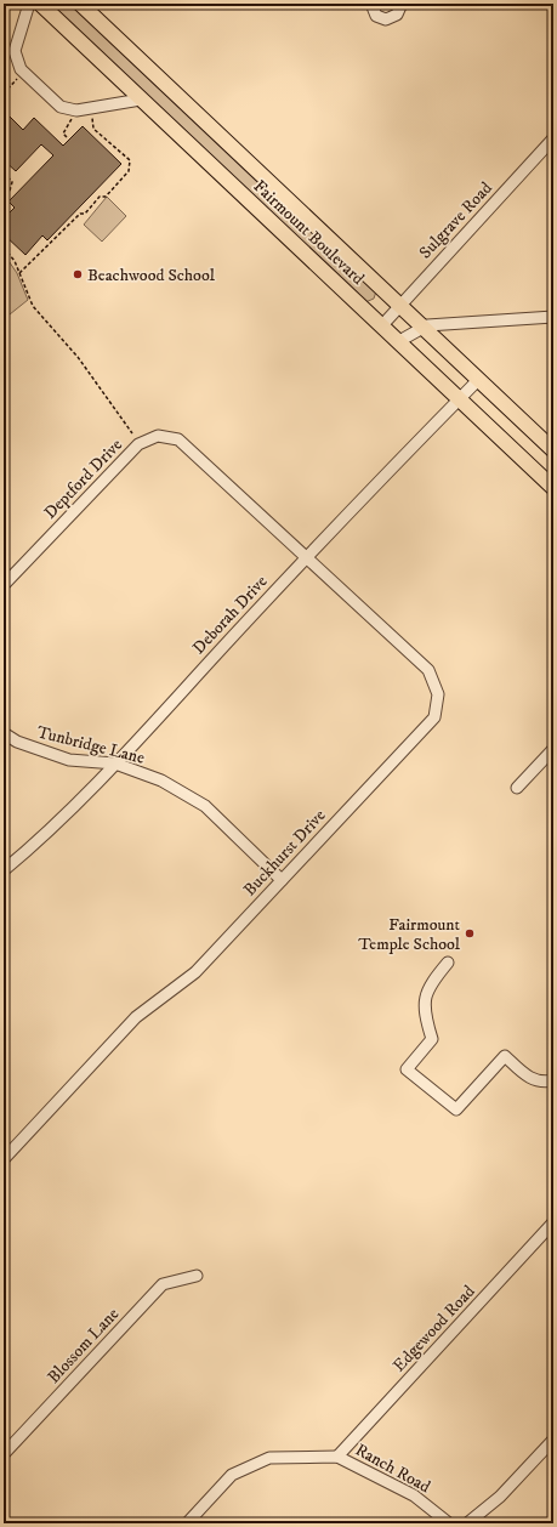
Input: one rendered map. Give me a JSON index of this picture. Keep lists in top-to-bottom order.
{
  "streets": {
    "main road": ["Fairmount Boulevard"],
    "street": [
      "Sulgrave Road",
      "Deptford Drive",
      "Deborah Drive",
      "Tunbridge Lane",
      "Buckhurst Drive",
      "Edgewood Road",
      "Blossom Lane",
      "Ranch Road"
    ]
  },
  "crossings": [
    ["Sulgrave Road", "Fairmount Boulevard"],
    ["Fairmount Boulevard", "Deborah Drive"],
    ["Deptford Drive", "Deborah Drive"],
    ["Deptford Drive", "Buckhurst Drive"],
    ["Deborah Drive", "Tunbridge Lane"],
    ["Deborah Drive", "Buckhurst Drive"],
    ["Tunbridge Lane", "Buckhurst Drive"],
    ["Edgewood Road", "Ranch Road"]
  ],
  "places": ["Beachwood School", "Fairmount Temple School"]
}
